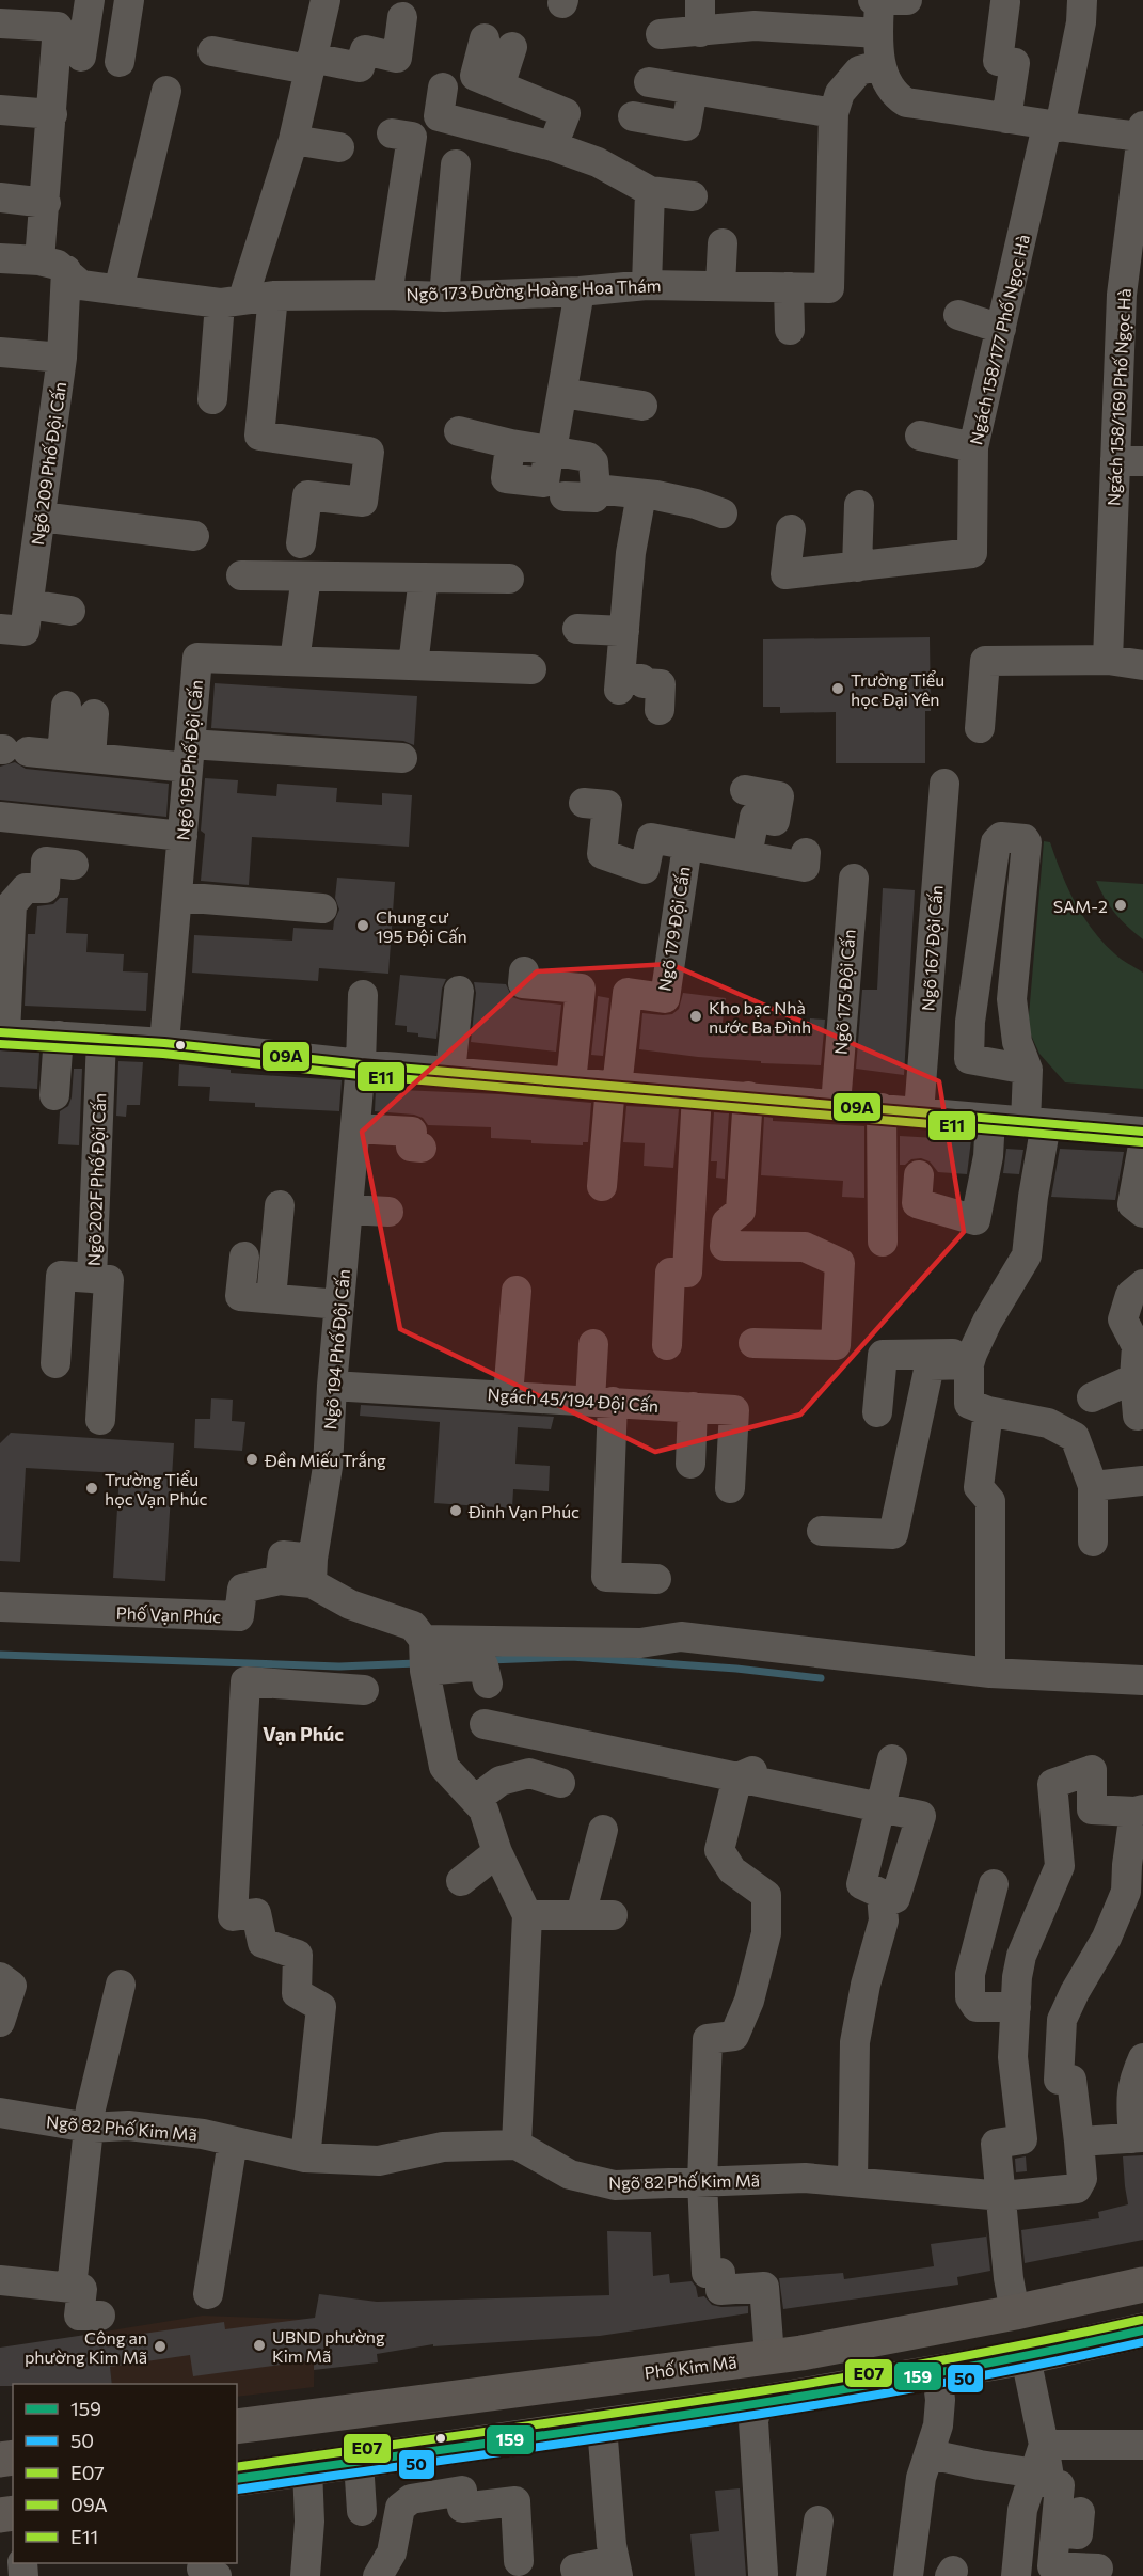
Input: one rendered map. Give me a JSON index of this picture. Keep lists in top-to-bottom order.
{
  "streets": {
    "main road": ["Phố Kim Mã"],
    "street": [
      "Ngõ 173 Đường Hoàng Hoa Thám",
      "Ngách 158/177 Phố Ngọc Hà",
      "Ngách 158/169 Phố Ngọc Hà",
      "Ngõ 209 Phố Đội Cấn",
      "Ngõ 195 Phố Đội Cấn",
      "Ngõ 179 Đội Cấn",
      "Ngõ 167 Đội Cấn",
      "Ngõ 175 Đội Cấn",
      "Ngõ 202F Phố Đội Cấn",
      "Ngõ 194 Phố Đội Cấn",
      "Ngách 45/194 Đội Cấn",
      "Phố Vạn Phúc",
      "Ngõ 82 Phố Kim Mã"
    ]
  },
  "crossings": [
    ["Ngõ 173 Đường Hoàng Hoa Thám", "Ngõ 209 Phố Đội Cấn"],
    ["Ngõ 194 Phố Đội Cấn", "Ngách 45/194 Đội Cấn"],
    ["Ngõ 194 Phố Đội Cấn", "Phố Vạn Phúc"]
  ],
  "districts": ["Vạn Phúc"],
  "places": [
    "Trường Tiểu học Đại Yên",
    "SAM-2",
    "Chung cư 195 Đội Cấn",
    "Kho bạc Nhà nước Ba Đình",
    "Đền Miếu Trắng",
    "Trường Tiểu học Vạn Phúc",
    "Đình Vạn Phúc",
    "UBND phường Kim Mã",
    "Công an phường Kim Mã"
  ],
  "lines": [
    "transit line 09A",
    "transit line E11",
    "transit line E07",
    "transit line 159",
    "transit line 50"
  ],
  "legend": [
    "159",
    "50",
    "E07",
    "09A",
    "E11"
  ]
}
